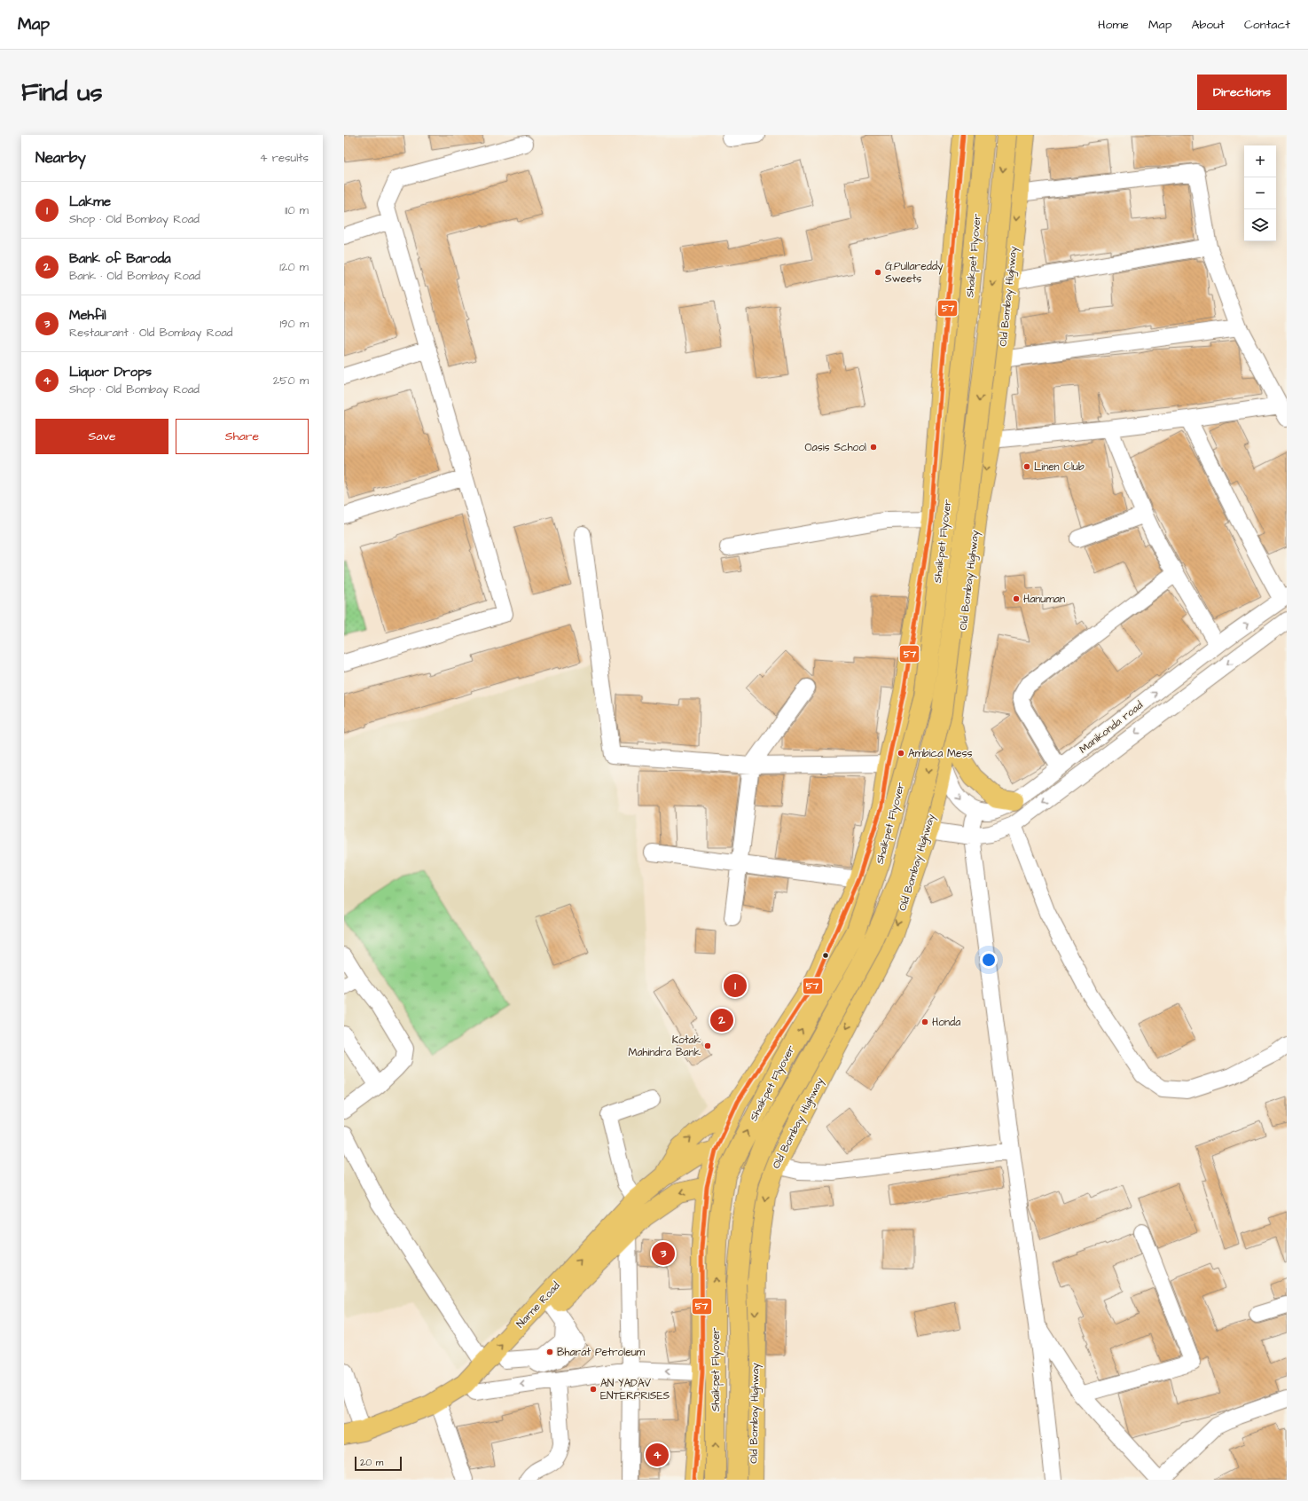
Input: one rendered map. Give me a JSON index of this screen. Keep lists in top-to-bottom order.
{
  "streets": {
    "main road": ["Shaikpet Flyover", "Old Bombay Highway", "Narne Road"],
    "street": ["Manikonda road"]
  },
  "crossings": [
    ["Old Bombay Highway", "Manikonda road"]
  ],
  "places": [
    "G.Pullareddy Sweets",
    "Oasis School",
    "Linen Club",
    "Hanuman",
    "Ambica Mess",
    "Honda",
    "Kotak Mahindra Bank",
    "Bharat Petroleum",
    "AN YADAV ENTERPRISES"
  ],
  "lines": ["transit line 57"],
  "scale_bar": "20 m",
  "page": {
    "header": "Map",
    "nav": [
      "Home",
      "Map",
      "About",
      "Contact"
    ],
    "buttons": [
      "Directions",
      ["Save", "Share"]
    ],
    "title": "Find us",
    "heading": ["Nearby", "4 results"],
    "map_buttons": ["+", "−"],
    "list": [
      {
        "mark": "1",
        "name": "Lakme",
        "note": "Shop · Old Bombay Road",
        "value": "110 m"
      },
      {
        "mark": "2",
        "name": "Bank of Baroda",
        "note": "Bank · Old Bombay Road",
        "value": "120 m"
      },
      {
        "mark": "3",
        "name": "Mehfil",
        "note": "Restaurant · Old Bombay Road",
        "value": "190 m"
      },
      {
        "mark": "4",
        "name": "Liquor Drops",
        "note": "Shop · Old Bombay Road",
        "value": "250 m"
      }
    ],
    "pins": [
      "1",
      "2",
      "3",
      "4"
    ],
    "scale": "20 m"
  }
}
